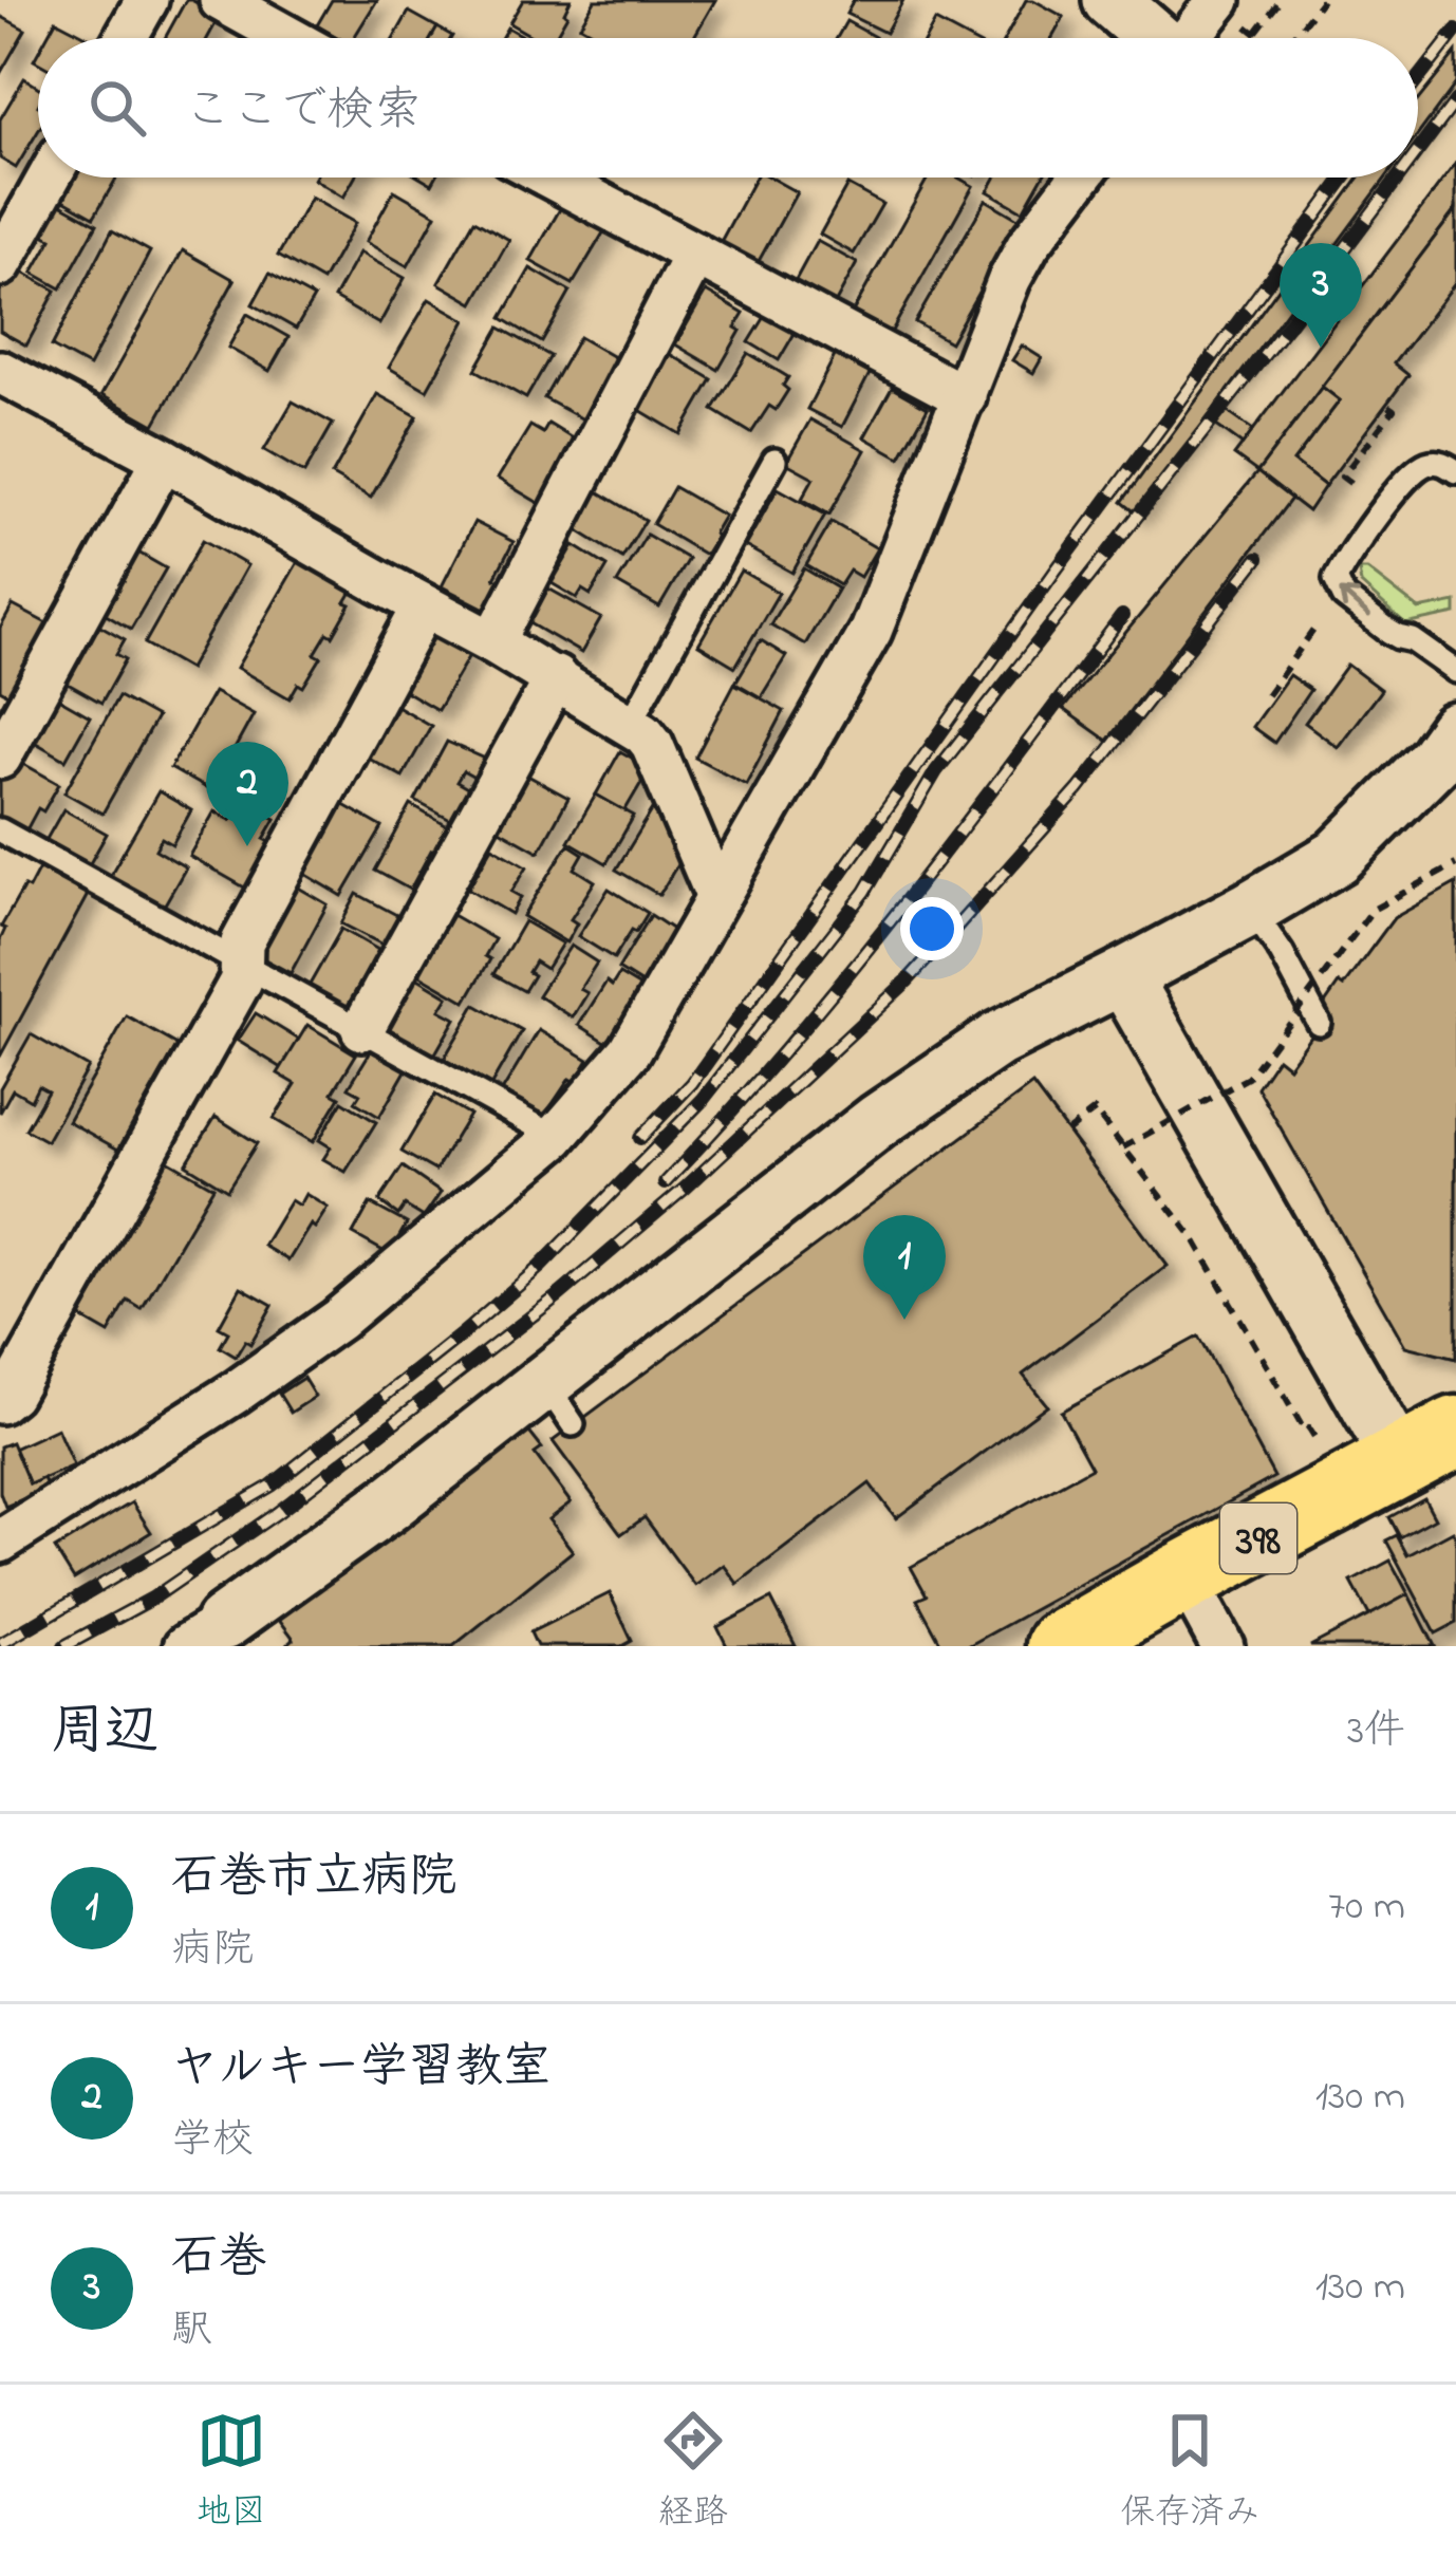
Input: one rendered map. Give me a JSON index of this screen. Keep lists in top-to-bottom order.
{
  "streets": {
    "highway": ["398"]
  },
  "page": {
    "search": "ここで検索",
    "pins": ["3", "2", "1"],
    "heading": ["周辺", "3件"],
    "list": [
      {
        "mark": "1",
        "name": "石巻市立病院",
        "note": "病院",
        "value": "70 m"
      },
      {
        "mark": "2",
        "name": "ヤルキー学習教室",
        "note": "学校",
        "value": "130 m"
      },
      {
        "mark": "3",
        "name": "石巻",
        "note": "駅",
        "value": "130 m"
      }
    ],
    "nav": ["地図", "経路", "保存済み"]
  }
}
